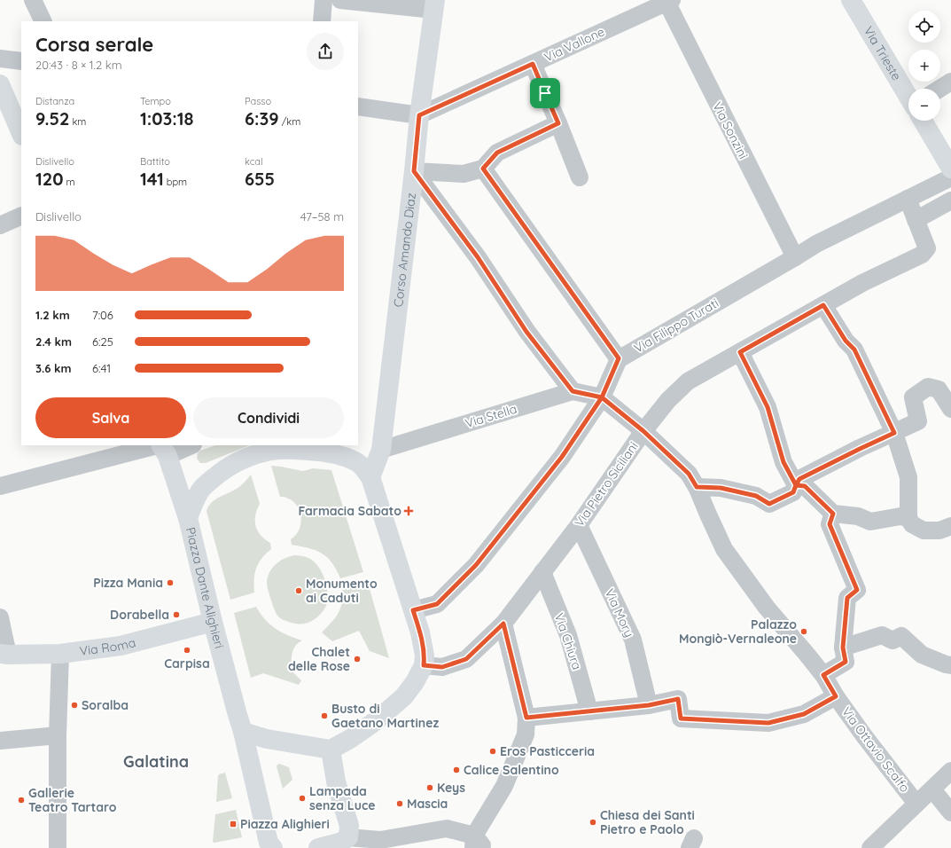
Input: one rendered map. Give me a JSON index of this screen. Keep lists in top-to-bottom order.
{
  "streets": {
    "main road": [
      "Via Trieste",
      "Corso Amando Diaz",
      "Piazza Dante Alighieri",
      "Via Roma"
    ],
    "street": [
      "Via Vallone",
      "Via Sonzini",
      "Via Filippo Turati",
      "Via Stella",
      "Via Pietro Siciliani",
      "Via Mory",
      "Via Chiura",
      "Via Ottavio Scalfo"
    ]
  },
  "crossings": [
    ["Via Vallone", "Via Sonzini"],
    ["Via Vallone", "Corso Amando Diaz"],
    ["Via Sonzini", "Via Filippo Turati"],
    ["Corso Amando Diaz", "Via Stella"],
    ["Corso Amando Diaz", "Piazza Dante Alighieri"],
    ["Via Filippo Turati", "Via Pietro Siciliani"],
    ["Via Stella", "Via Ottavio Scalfo"],
    ["Via Pietro Siciliani", "Piazza Dante Alighieri"],
    ["Via Pietro Siciliani", "Via Mory"],
    ["Via Pietro Siciliani", "Via Chiura"],
    ["Via Pietro Siciliani", "Via Ottavio Scalfo"],
    ["Piazza Dante Alighieri", "Via Roma"]
  ],
  "districts": ["Galatina"],
  "places": {
    "health": ["Farmacia Sabato"],
    "other": [
      "Pizza Mania",
      "Monumento ai Caduti",
      "Dorabella",
      "Palazzo Mongiò-Vernaleone",
      "Carpisa",
      "Chalet delle Rose",
      "Soralba",
      "Busto di Gaetano Martinez",
      "Eros Pasticceria",
      "Calice Salentino",
      "Keys",
      "Lampada senza Luce",
      "Gallerie Teatro Tartaro",
      "Mascia",
      "Chiesa dei Santi Pietro e Paolo"
    ],
    "transit": ["Piazza Alighieri"]
  },
  "page": {
    "map_buttons": ["+", "−"],
    "heading": ["Corsa serale", "20:43 · 8 × 1.2 km"],
    "stats": [
      ["Distanza", "9.52 km"],
      ["Tempo", "1:03:18"],
      ["Passo", "6:39 /km"],
      ["Dislivello", "120 m"],
      ["Battito", "141 bpm"],
      ["kcal", "655"]
    ],
    "chart": ["Dislivello", "47–58 m"],
    "list": [
      {
        "name": "1.2 km",
        "note": "7:06"
      },
      {
        "name": "2.4 km",
        "note": "6:25"
      },
      {
        "name": "3.6 km",
        "note": "6:41"
      }
    ],
    "buttons": ["Salva", "Condividi"]
  }
}
